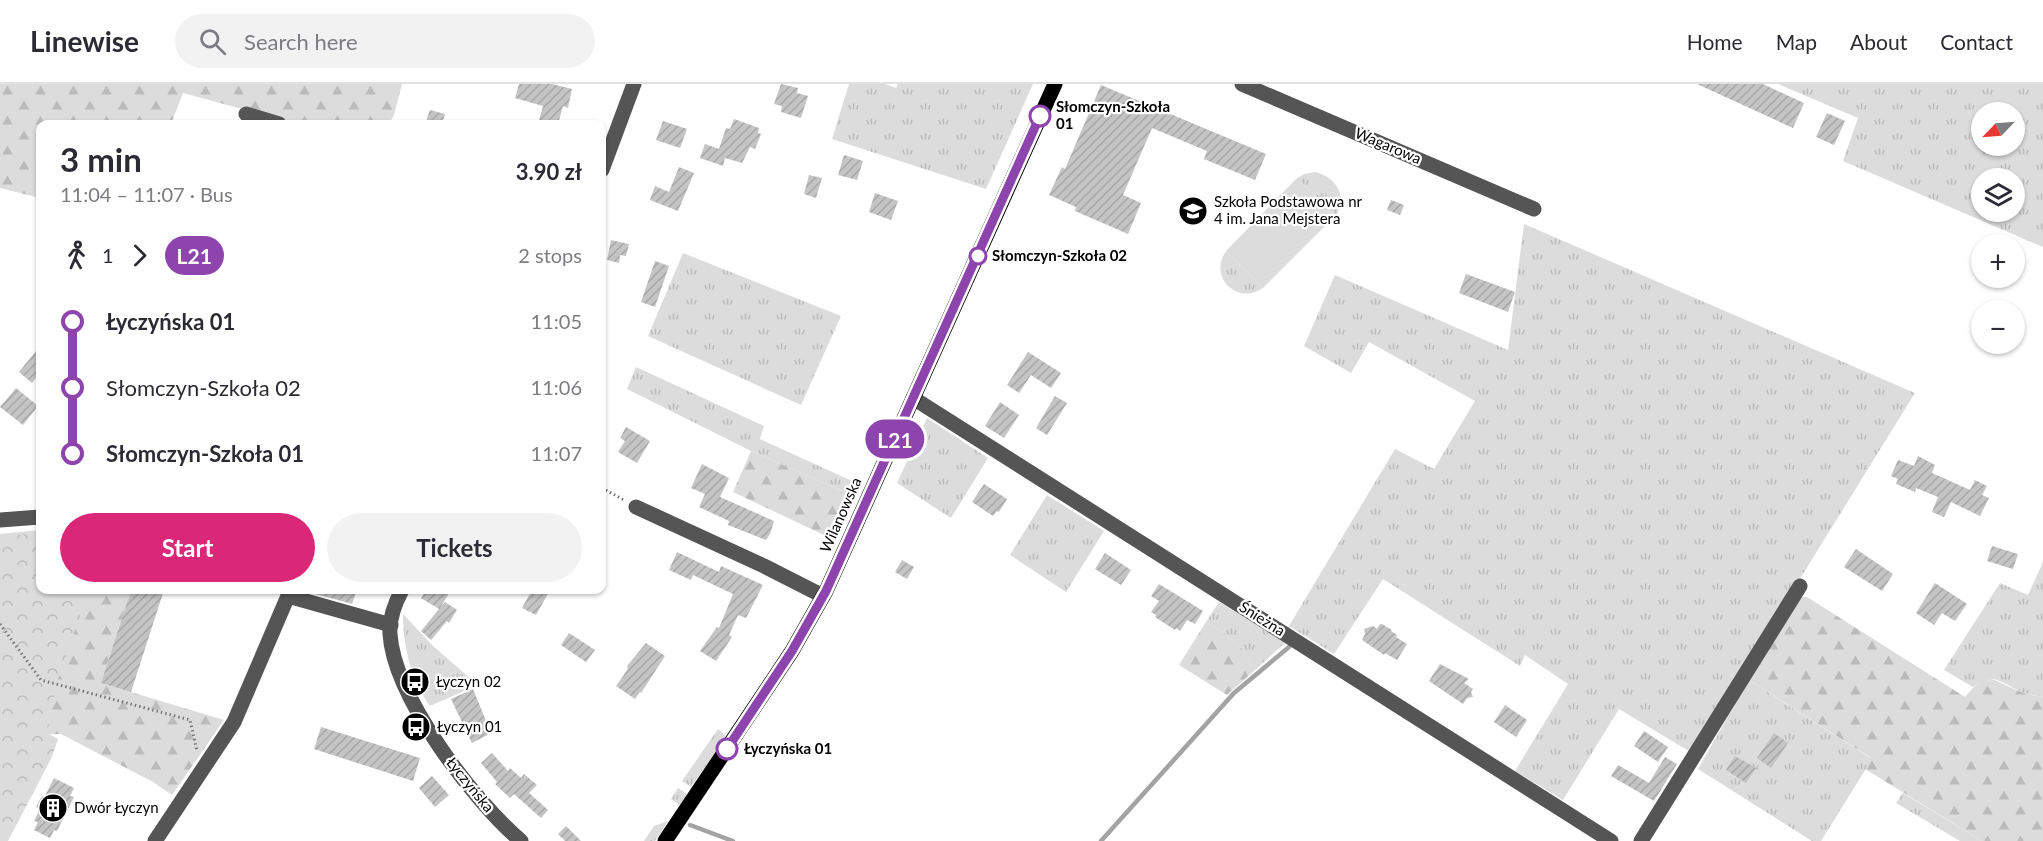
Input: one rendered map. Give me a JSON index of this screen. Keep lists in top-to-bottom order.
{
  "streets": {
    "main road": ["Wilanowska"],
    "street": ["Wagarowa", "Śnieżna", "Łyczyńska"]
  },
  "crossings": [
    ["Wilanowska", "Śnieżna"]
  ],
  "places": {
    "other": ["Słomczyn-Szkoła 01", "Słomczyn-Szkoła 02", "Łyczyńska 01"],
    "school or university": ["Szkoła Podstawowa nr 4 im. Jana Mejstera"],
    "bus stop": ["Łyczyn 02", "Łyczyn 01"],
    "building": ["Dwór Łyczyn"]
  },
  "lines": ["bus line L21"],
  "north": "bottom left",
  "page": {
    "header": "Linewise",
    "search": "Search here",
    "nav": [
      "Home",
      "Map",
      "About",
      "Contact"
    ],
    "on_map": "L21",
    "map_buttons": ["+", "−"],
    "heading": ["3 min", "11:04 – 11:07 · Bus", "3.90 zł"],
    "legs": ["1", "L21", "2 stops"],
    "list": [
      {
        "name": "Łyczyńska 01",
        "value": "11:05"
      },
      {
        "name": "Słomczyn-Szkoła 02",
        "value": "11:06"
      },
      {
        "name": "Słomczyn-Szkoła 01",
        "value": "11:07"
      }
    ],
    "buttons": ["Start", "Tickets"]
  }
}
